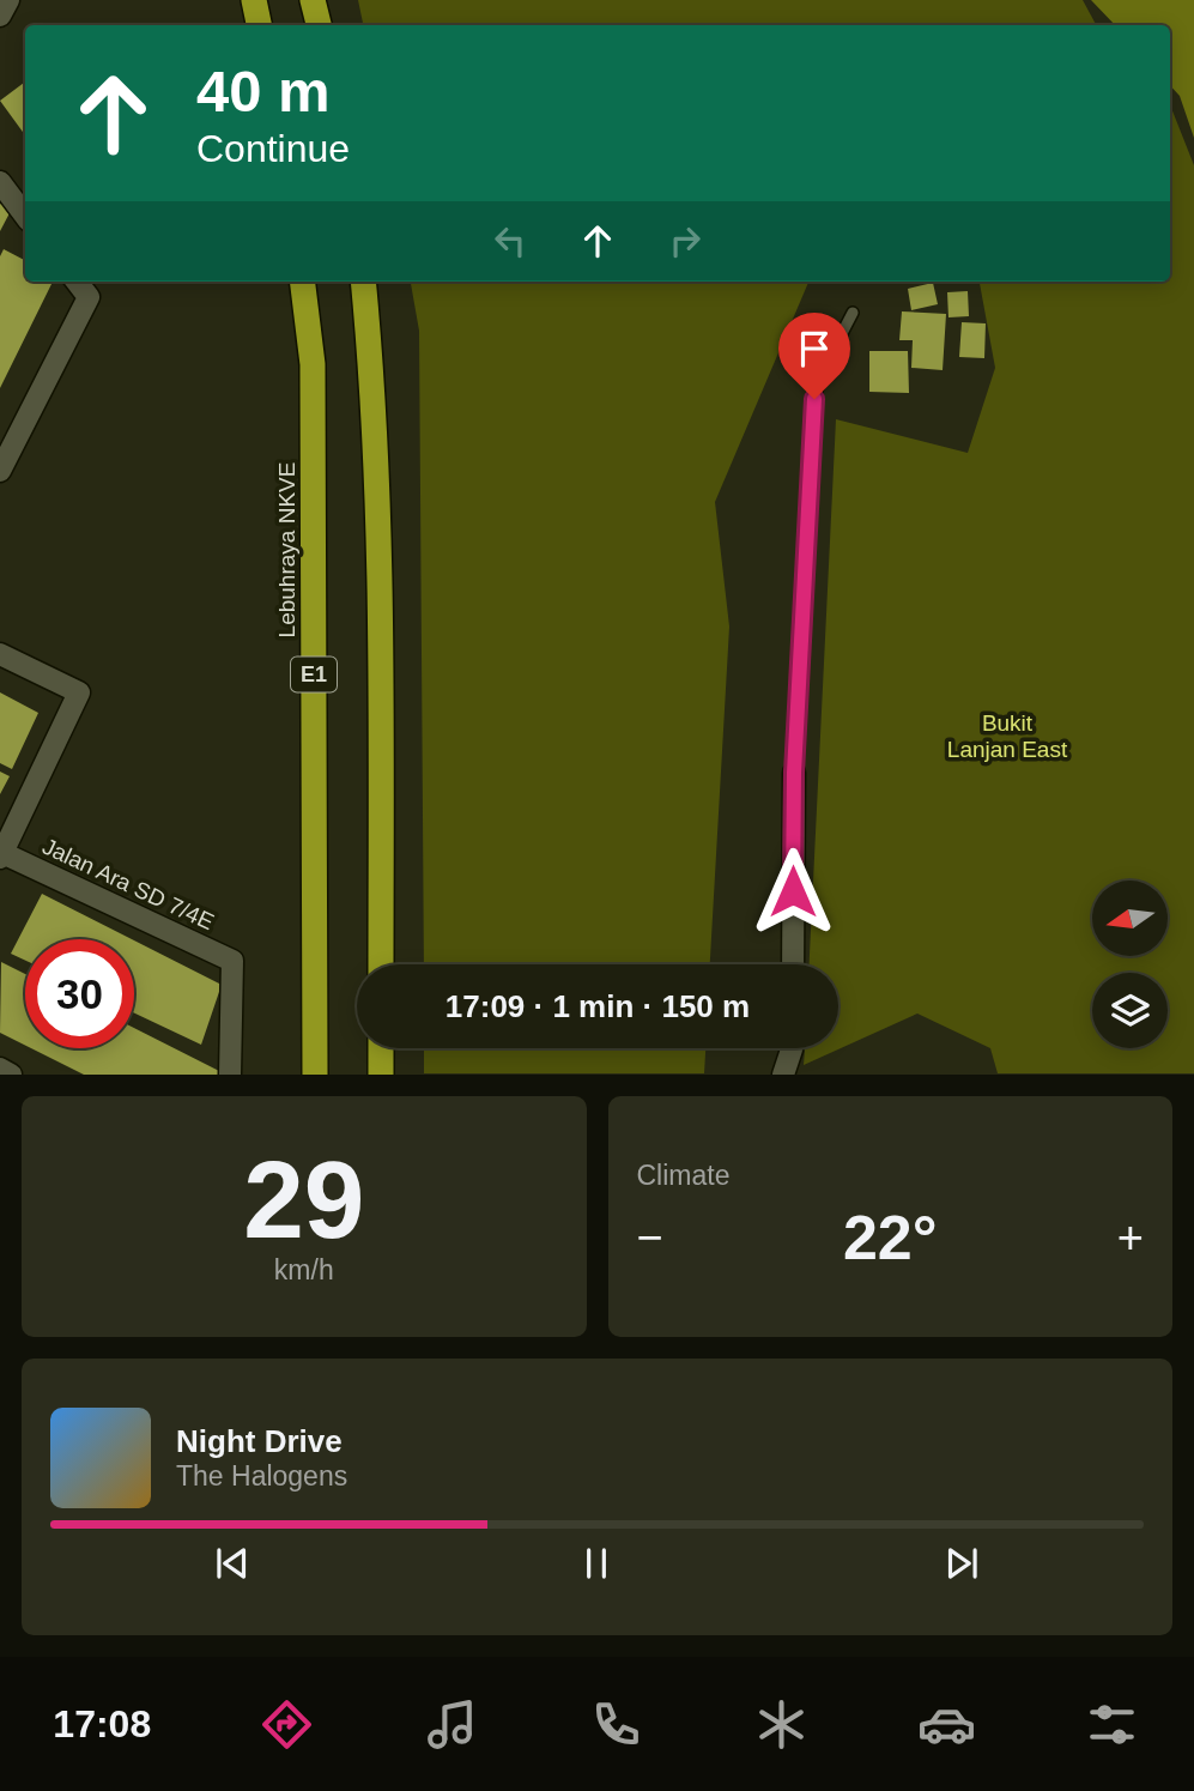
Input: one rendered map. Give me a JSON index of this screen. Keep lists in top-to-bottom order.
{
  "streets": {
    "highway": ["Lebuhraya NKVE", "E1"],
    "street": ["Jalan Ara SD 7/4E"]
  },
  "parks": ["Bukit Lanjan East"],
  "north": "left",
  "page": {
    "turn": ["40 m", "Continue"],
    "limit": "30",
    "trip": "17:09 · 1 min · 150 m",
    "tile": [
      ["29", "km/h"],
      "Climate"
    ],
    "heat": ["−", "22°", "+"],
    "song": ["Night Drive", "The Halogens"],
    "tabs": "17:08"
  }
}
